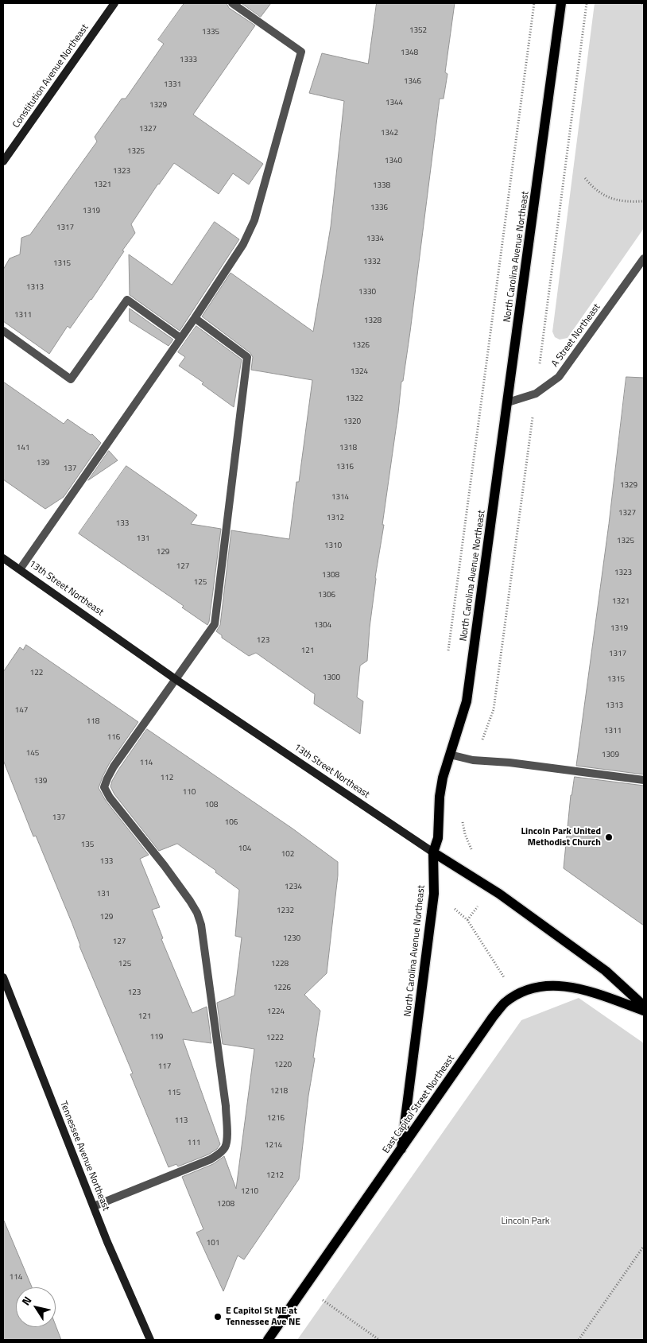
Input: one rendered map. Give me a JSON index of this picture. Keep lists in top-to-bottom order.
{
  "streets": {
    "main road": ["North Carolina Avenue Northeast", "13th Street Northeast", "East Capitol Street Northeast"],
    "street": ["Constitution Avenue Northeast", "A Street Northeast", "Tennessee Avenue Northeast"]
  },
  "crossings": [
    ["North Carolina Avenue Northeast", "A Street Northeast"],
    ["North Carolina Avenue Northeast", "13th Street Northeast"],
    ["North Carolina Avenue Northeast", "East Capitol Street Northeast"]
  ],
  "parks": ["Lincoln Park"],
  "places": ["Lincoln Park United Methodist Church", "E Capitol St NE at Tennessee Ave NE"],
  "house_numbers": [
    "1352",
    "1335",
    "1348",
    "1333",
    "1346",
    "1331",
    "1344",
    "1329",
    "1327",
    "1342",
    "1325",
    "1340",
    "1323",
    "1321",
    "1338",
    "1336",
    "1319",
    "1317",
    "1334",
    "1332",
    "1315",
    "1313",
    "1330",
    "1311",
    "1328",
    "1326",
    "1324",
    "1322",
    "1320",
    "141",
    "1318",
    "139",
    "1316",
    "137",
    "1329",
    "1314",
    "1327",
    "1312",
    "133",
    "131",
    "1325",
    "1310",
    "129",
    "127",
    "1323",
    "1308",
    "125",
    "1306",
    "1321",
    "1304",
    "1319",
    "123",
    "121",
    "1317",
    "122",
    "1300",
    "1315",
    "1313",
    "147",
    "118",
    "1311",
    "116",
    "145",
    "1309",
    "114",
    "112",
    "139",
    "110",
    "108",
    "137",
    "106",
    "135",
    "104",
    "102",
    "133",
    "1234",
    "131",
    "1232",
    "129",
    "1230",
    "127",
    "125",
    "1228",
    "1226",
    "123",
    "1224",
    "121",
    "119",
    "1222",
    "1220",
    "117",
    "1218",
    "115",
    "1216",
    "113",
    "111",
    "1214",
    "1212",
    "1210",
    "1208",
    "101",
    "114"
  ],
  "north": "top left"
}
